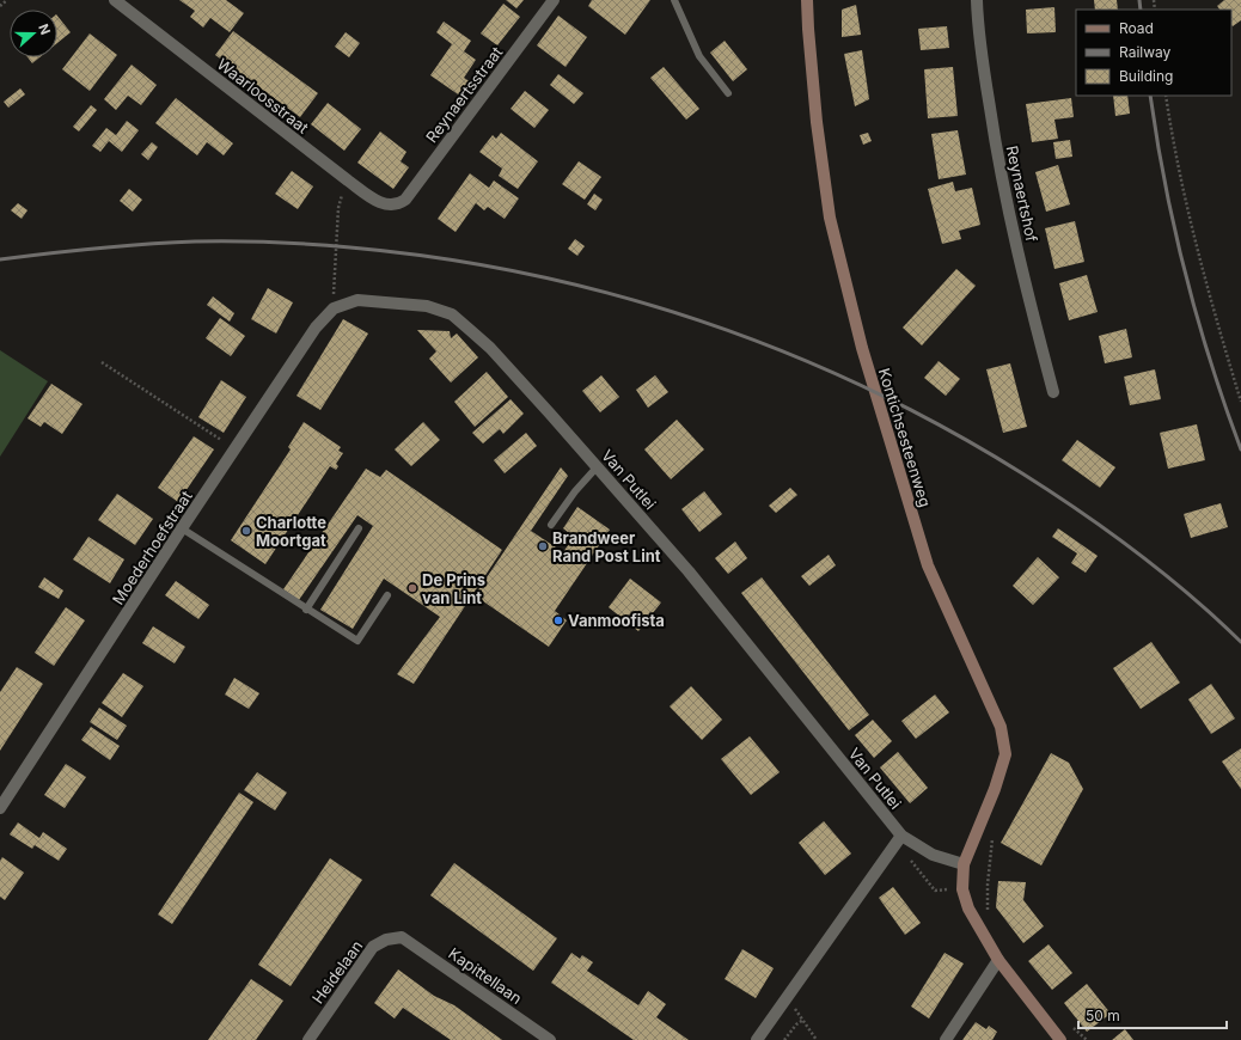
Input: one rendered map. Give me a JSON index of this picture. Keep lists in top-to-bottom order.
{
  "streets": {
    "street": [
      "Reynaertsstraat",
      "Waarloosstraat",
      "Reynaertshof",
      "Kontichsesteenweg",
      "Van Putlei",
      "Moederhoefstraat",
      "Heidelaan",
      "Kapittellaan"
    ]
  },
  "crossings": [
    ["Reynaertsstraat", "Waarloosstraat"],
    ["Kontichsesteenweg", "Van Putlei"],
    ["Van Putlei", "Moederhoefstraat"],
    ["Heidelaan", "Kapittellaan"]
  ],
  "places": [
    "Charlotte Moortgat",
    "Brandweer Rand Post Lint",
    "De Prins van Lint",
    "Vanmoofista"
  ],
  "legend": ["Road", "Railway", "Building"],
  "scale_bar": "50 m",
  "north": "right"
}
